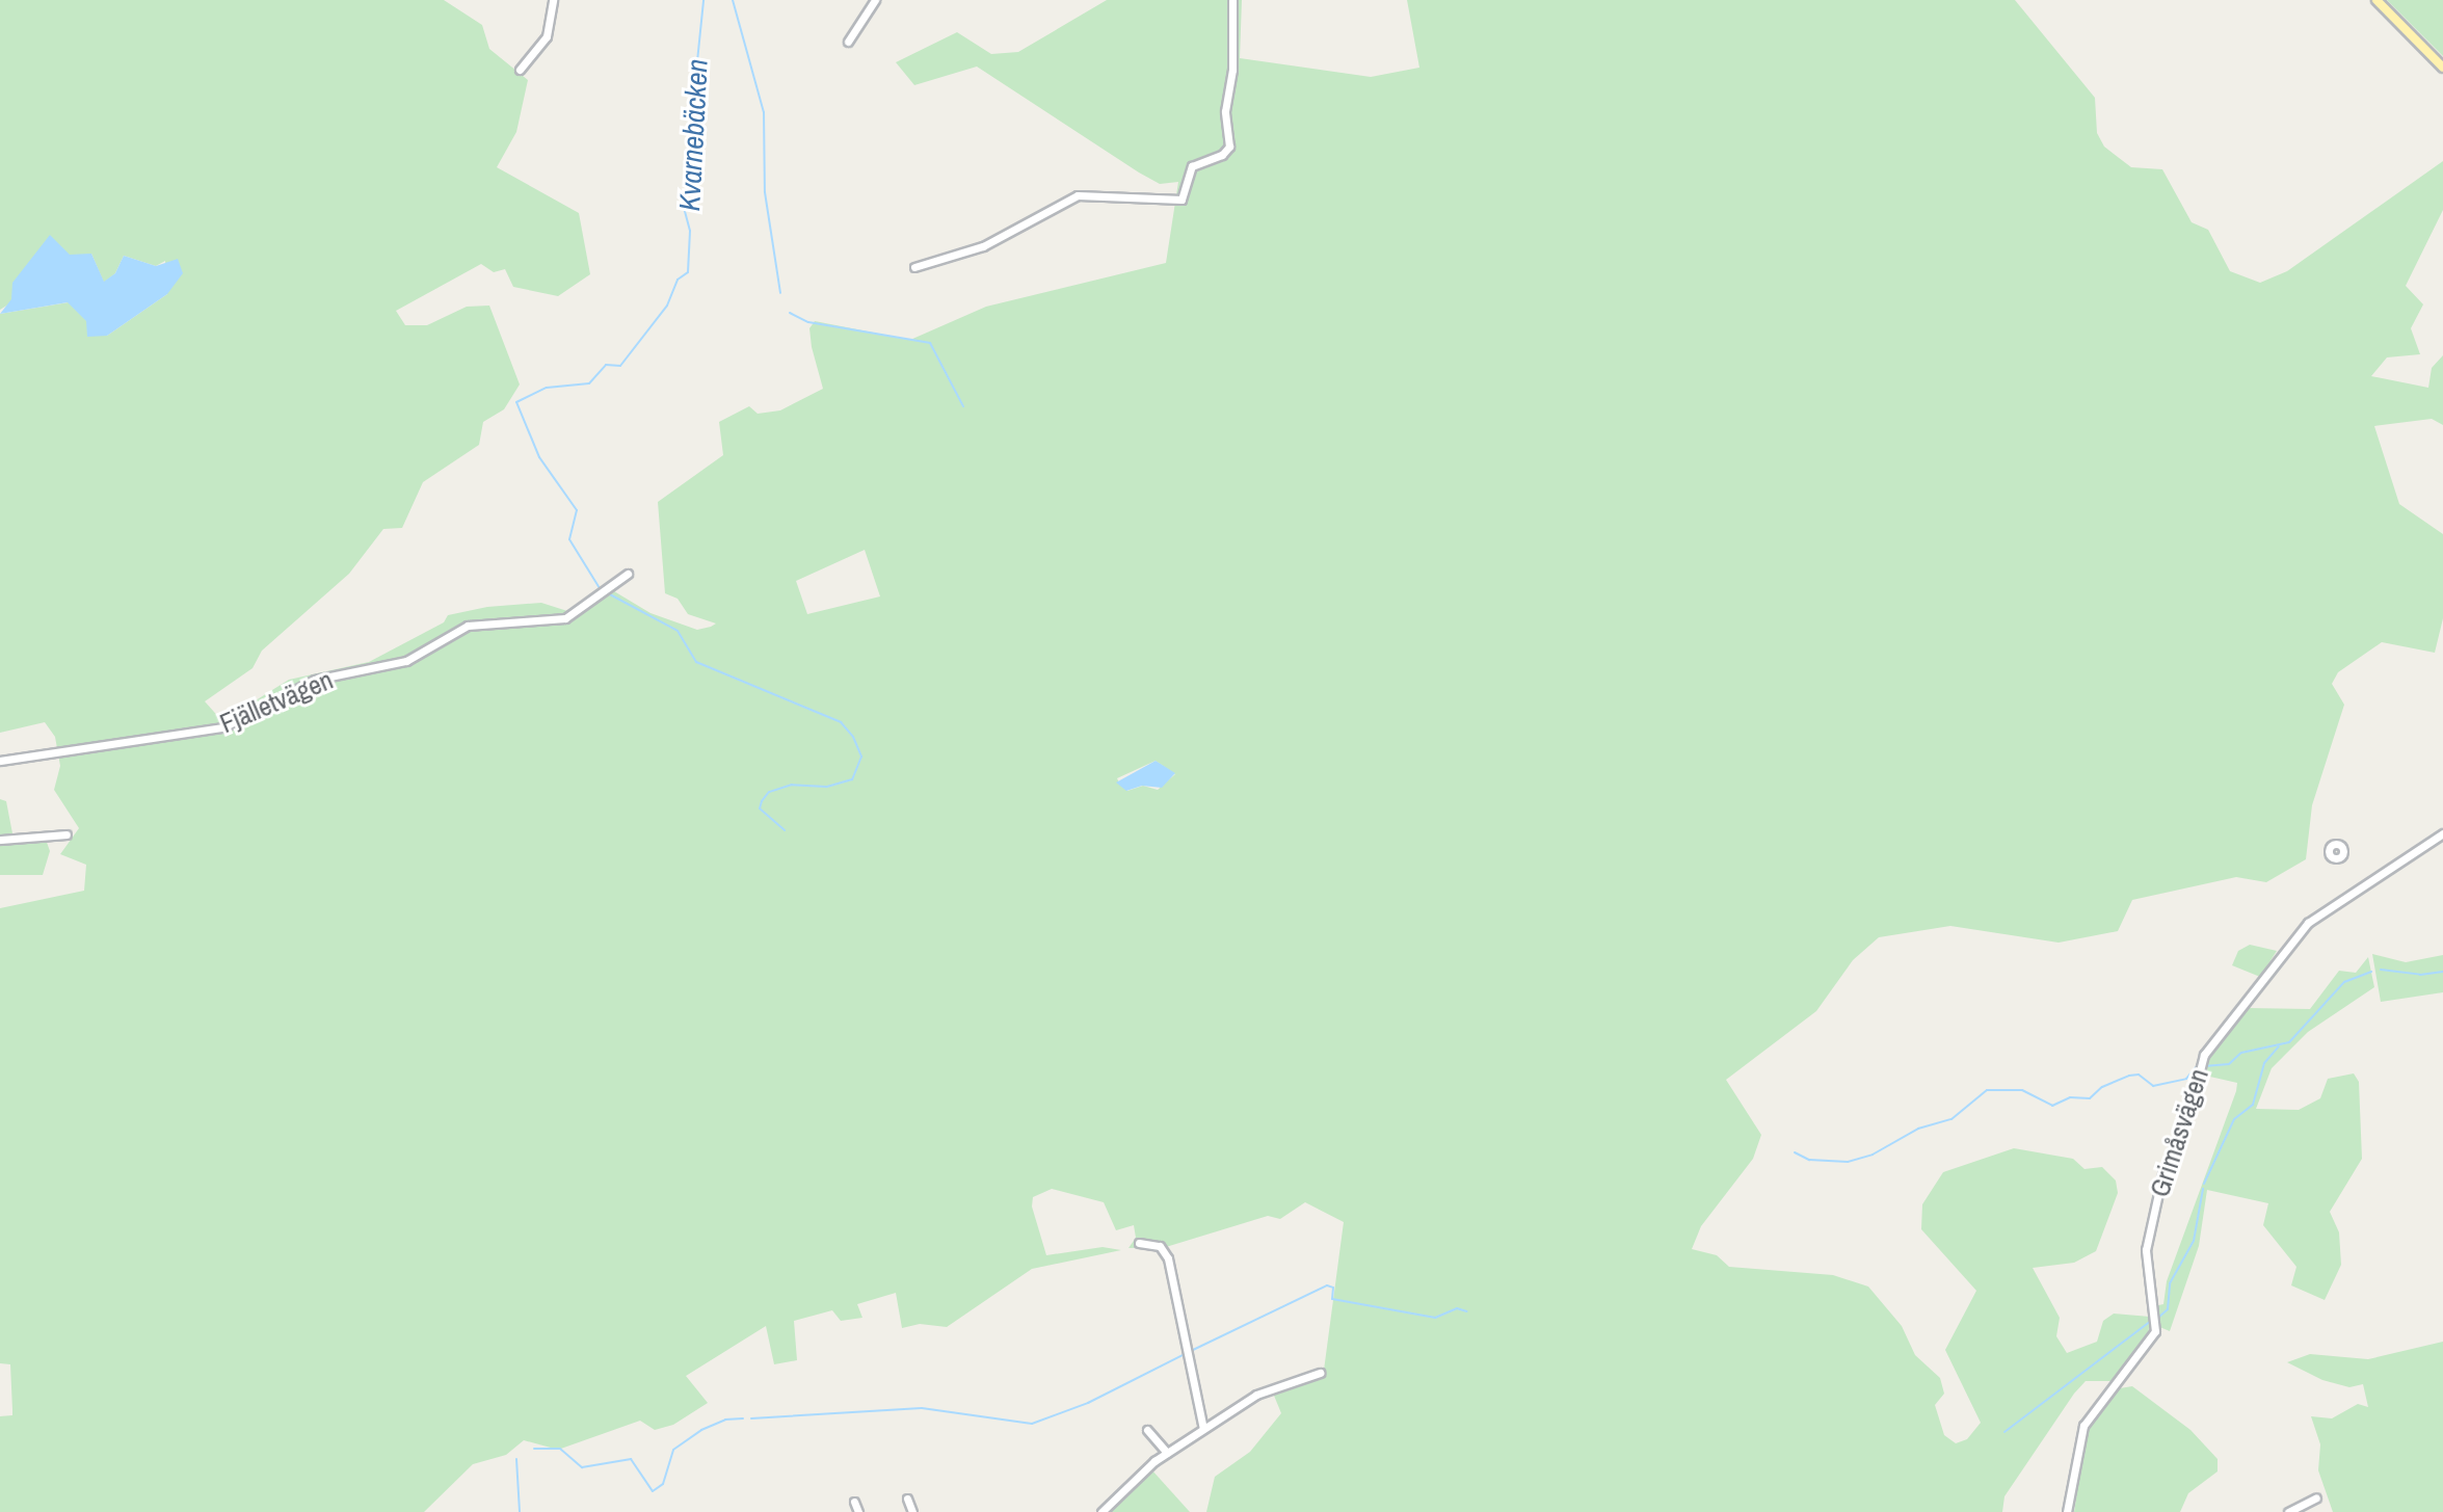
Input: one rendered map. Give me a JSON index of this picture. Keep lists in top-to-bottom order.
{
  "streets": {
    "street": ["Fjälletvägen", "Grimåsvägen"]
  },
  "water": ["Kvarnebäcken"]
}
